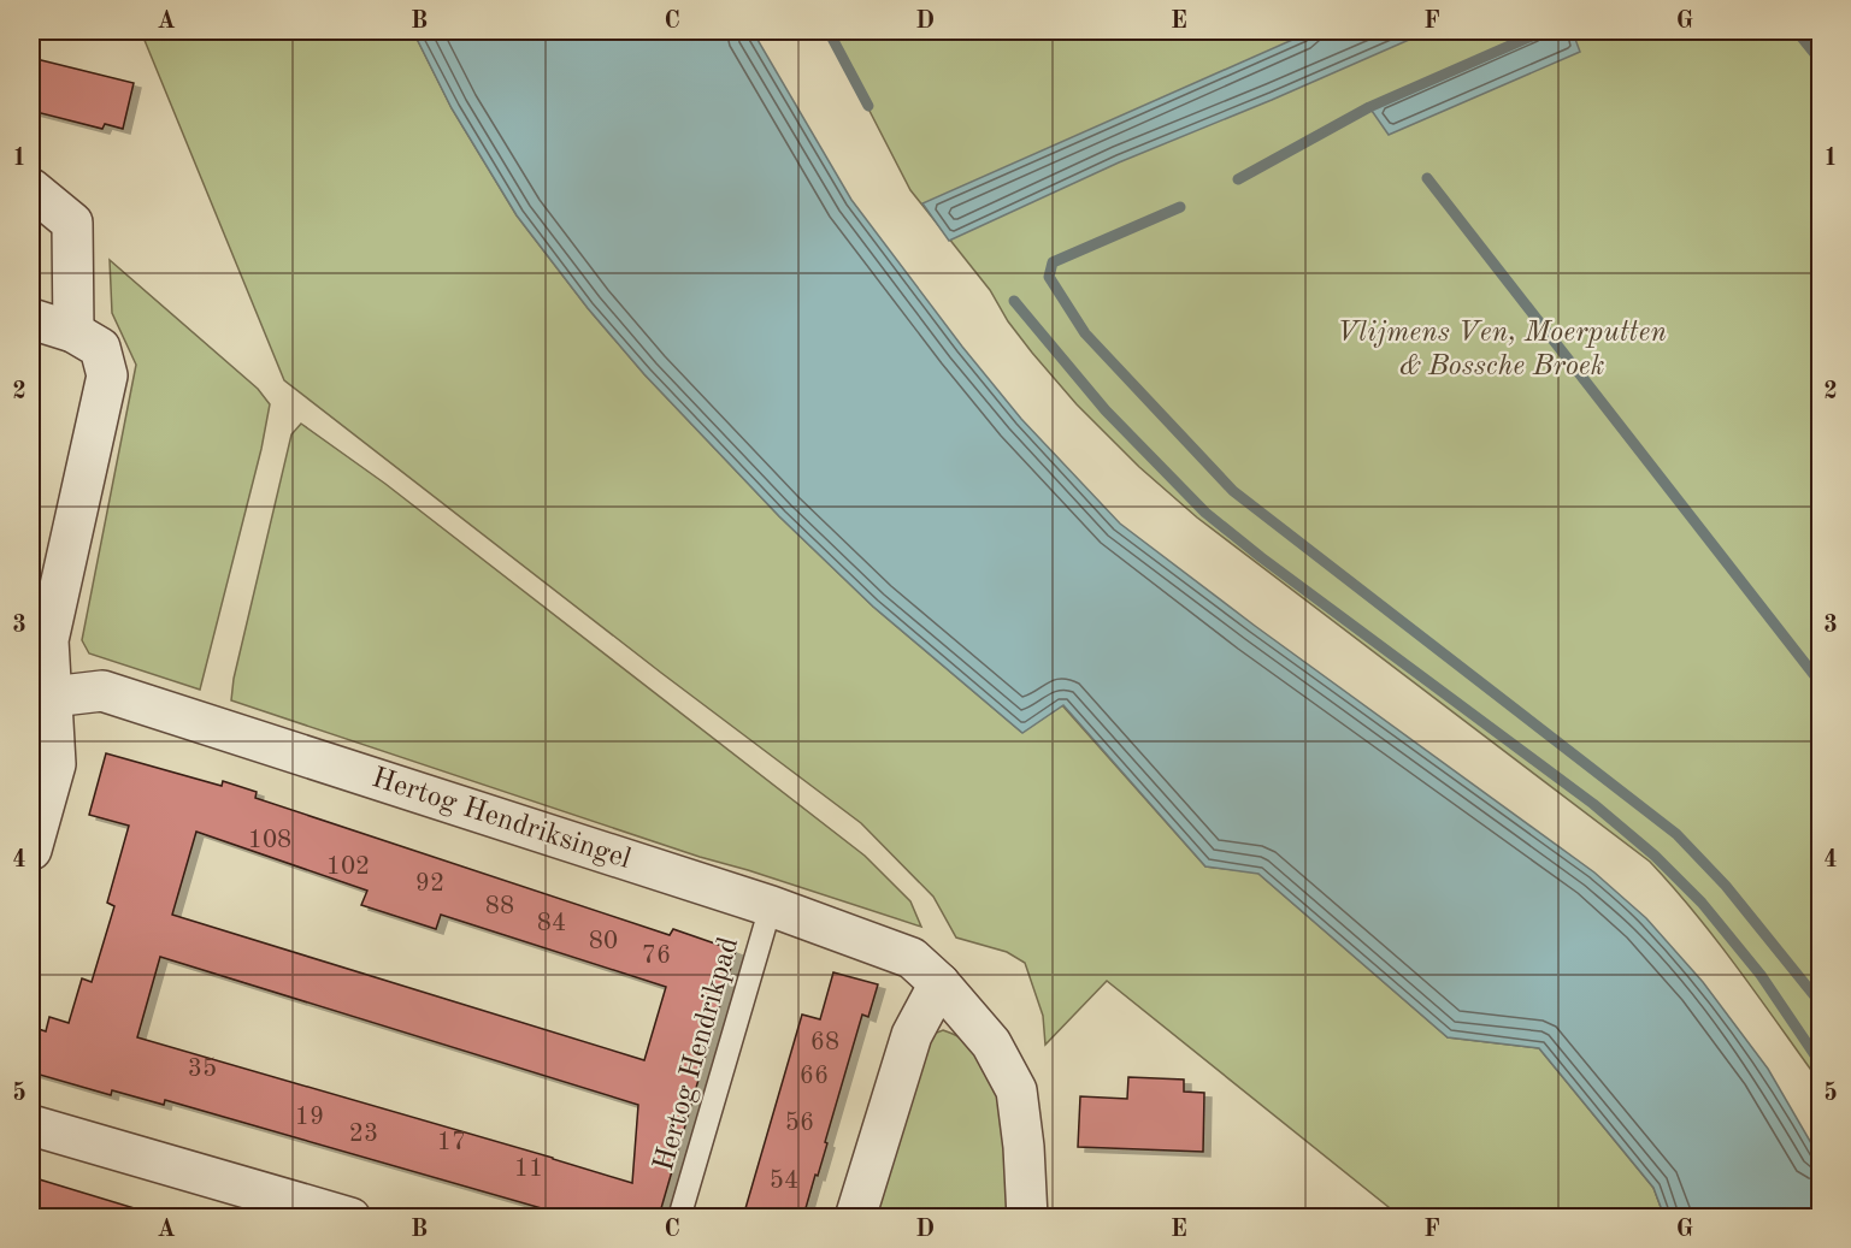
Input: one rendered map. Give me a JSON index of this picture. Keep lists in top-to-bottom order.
{
  "streets": {
    "street": ["Hertog Hendriksingel"],
    "lane": ["Hertog Hendrikpad"]
  },
  "crossings": [
    ["Hertog Hendriksingel", "Hertog Hendrikpad"]
  ],
  "parks": ["Vlijmens Ven, Moerputten & Bossche Broek"],
  "house_numbers": [
    "108",
    "102",
    "92",
    "88",
    "84",
    "80",
    "76",
    "68",
    "35",
    "66",
    "19",
    "56",
    "23",
    "17",
    "11",
    "54"
  ],
  "grid": {
    "columns": [
      "A",
      "B",
      "C",
      "D",
      "E",
      "F",
      "G"
    ],
    "rows": [
      "1",
      "2",
      "3",
      "4",
      "5"
    ]
  }
}
